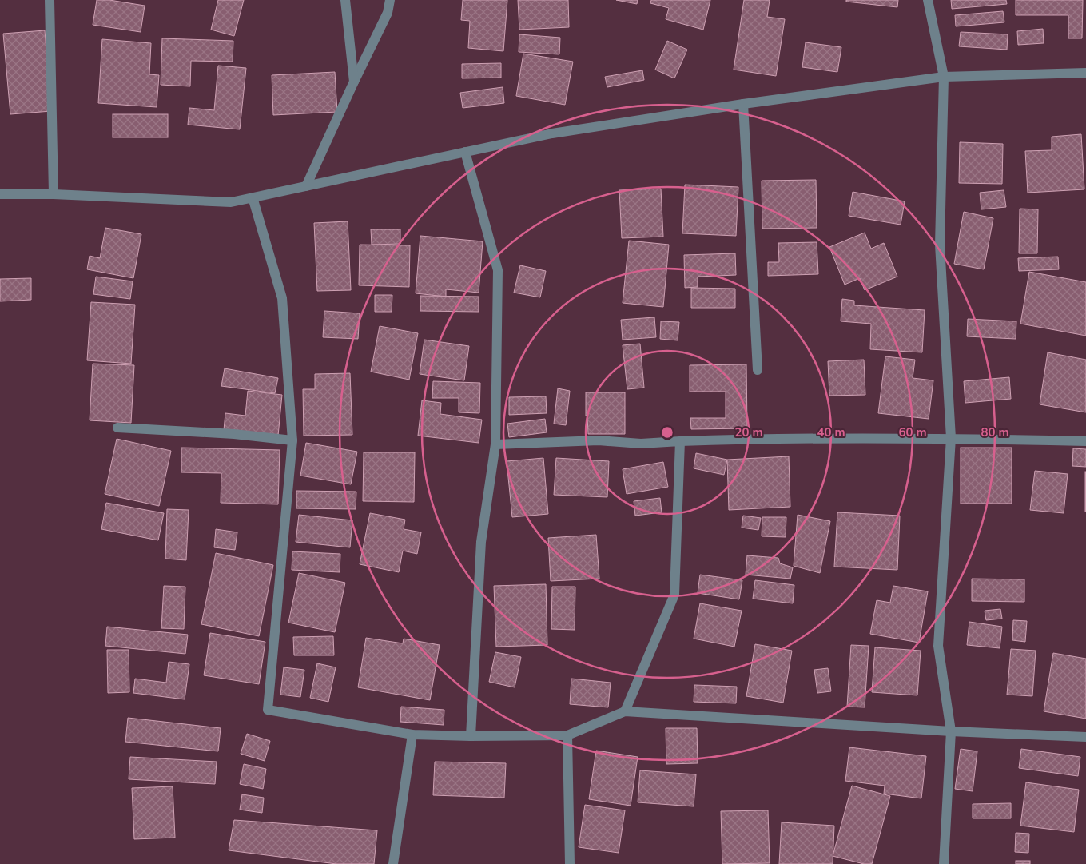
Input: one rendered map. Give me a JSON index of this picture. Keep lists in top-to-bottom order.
{
  "rings": [
    "20 m",
    "40 m",
    "60 m",
    "80 m"
  ]
}
